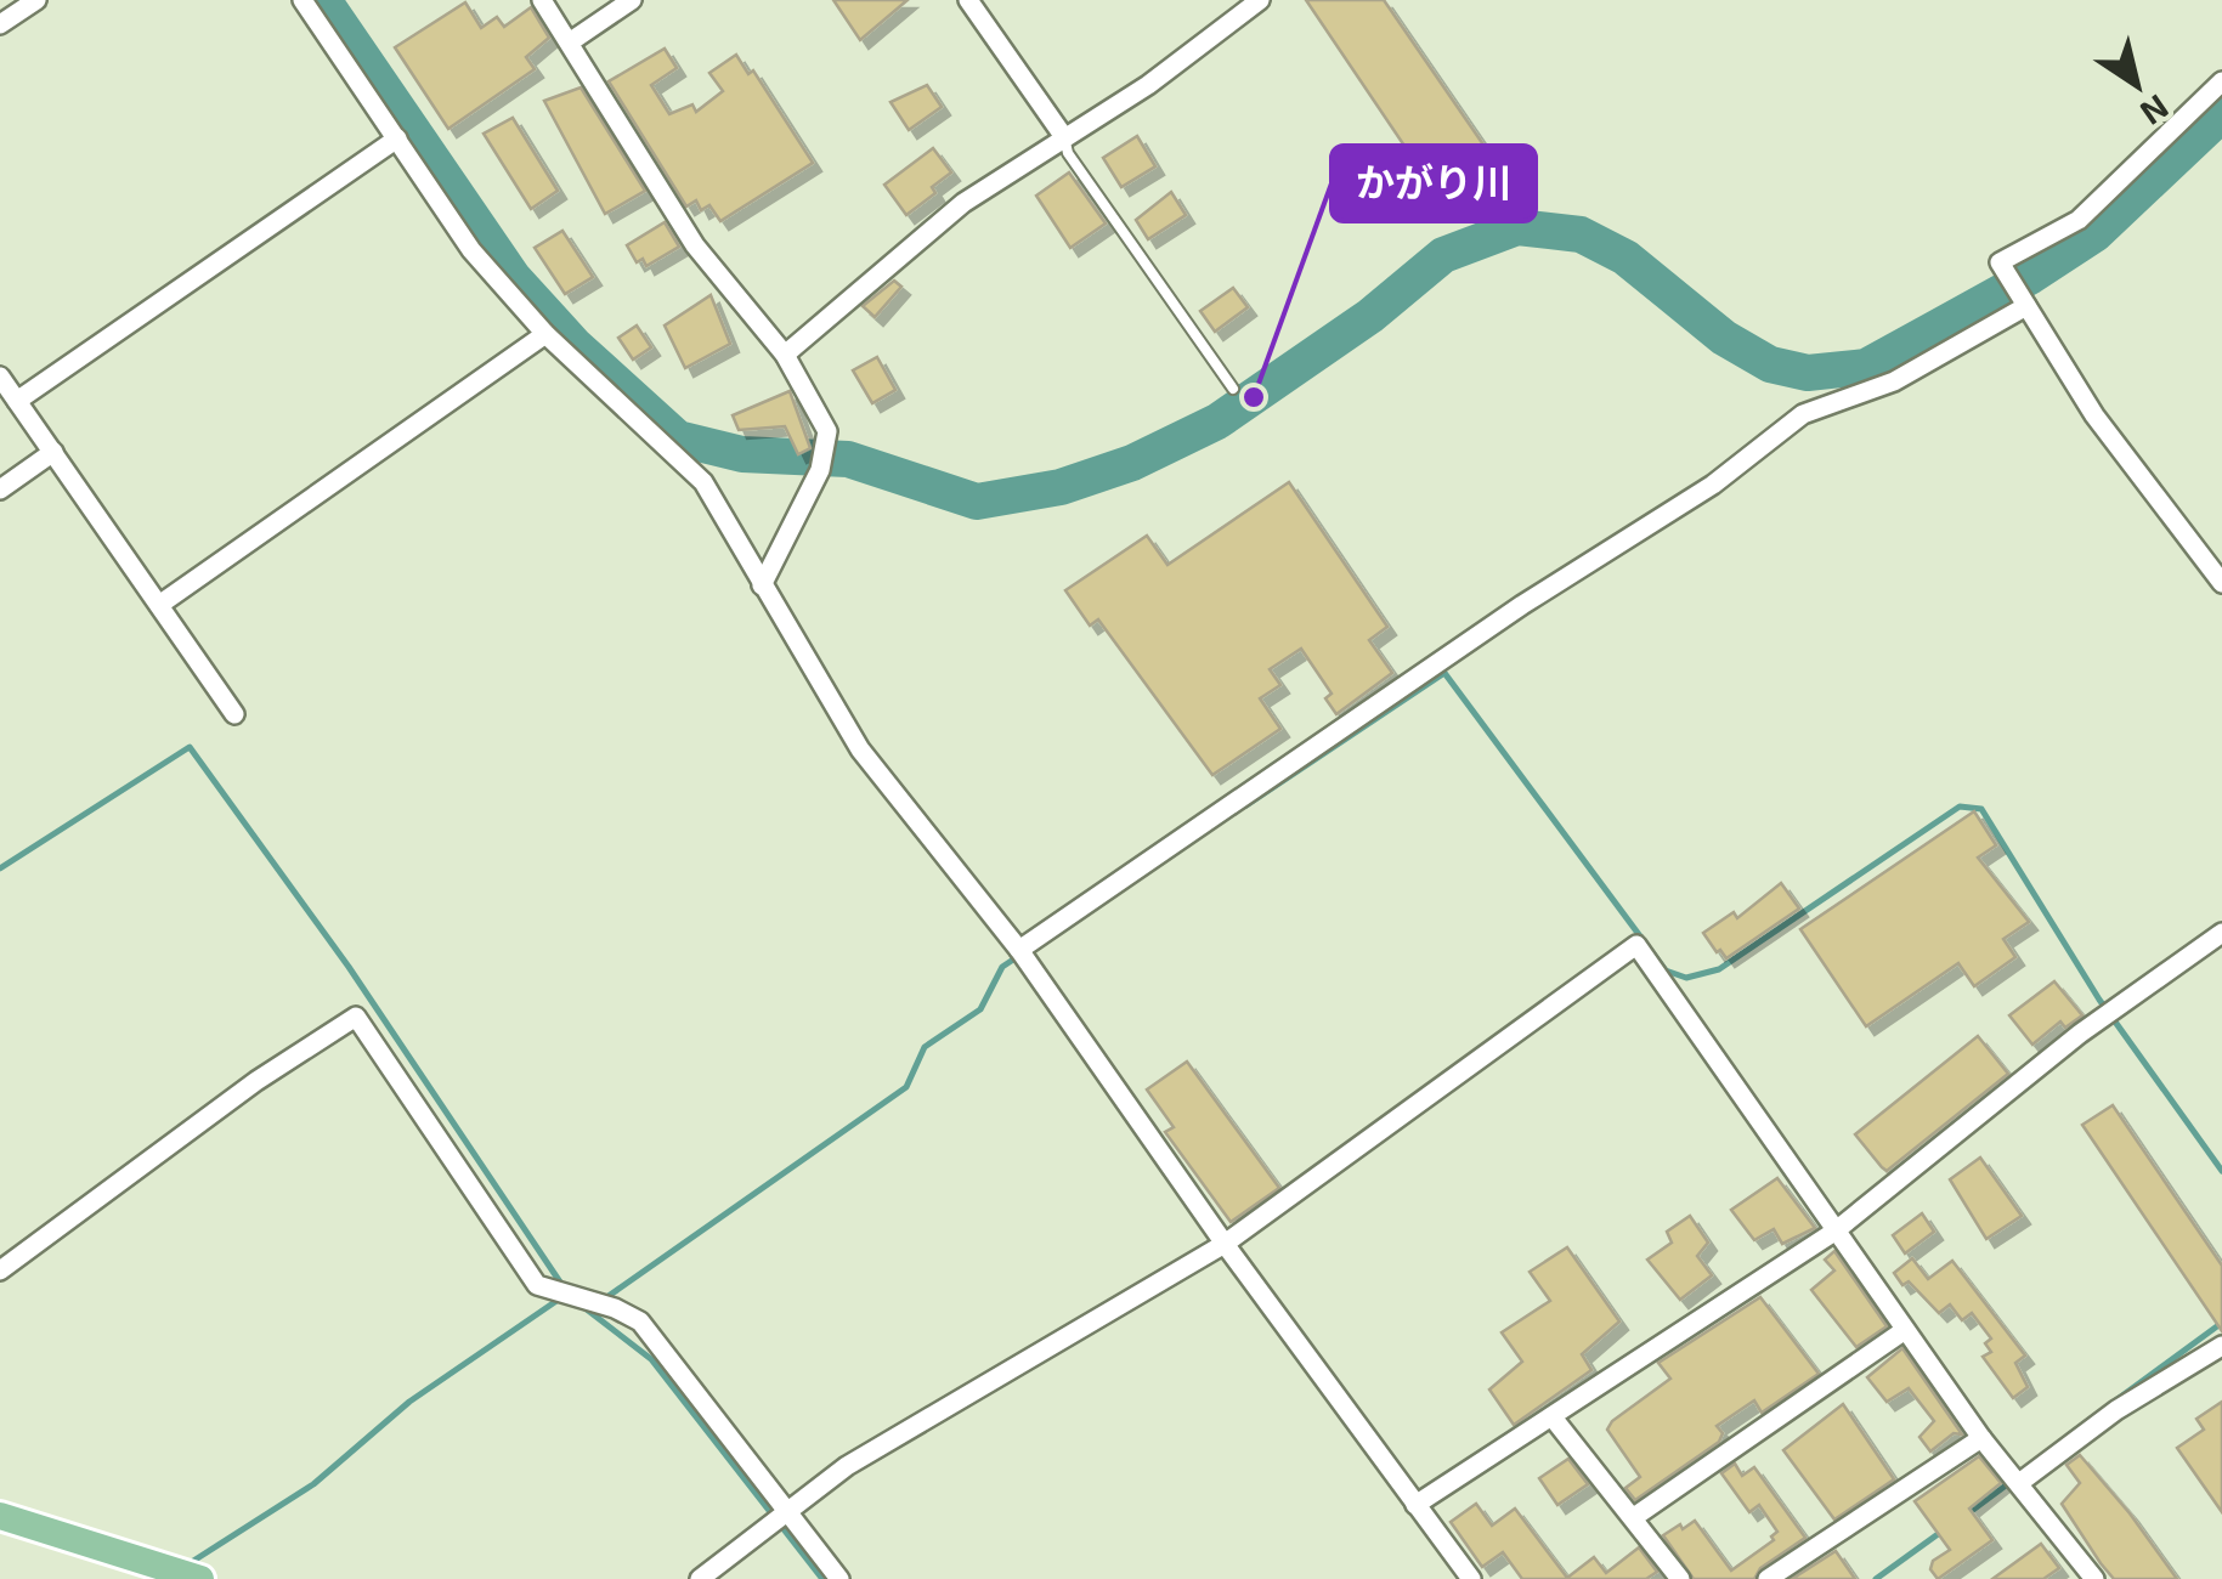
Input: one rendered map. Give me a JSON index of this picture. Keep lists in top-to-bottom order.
{
  "places": ["かがり川"],
  "north": "bottom right"
}
